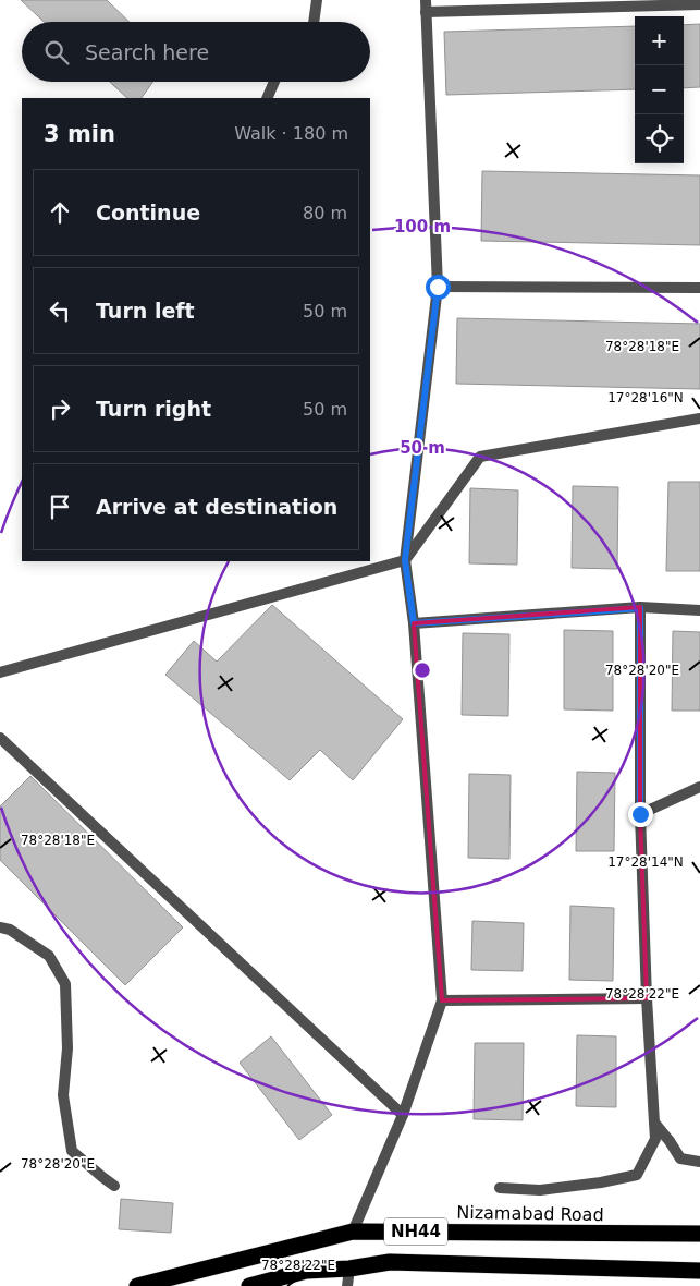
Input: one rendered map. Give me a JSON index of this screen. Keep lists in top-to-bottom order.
{
  "streets": {
    "highway": ["Nizamabad Road", "NH44"]
  },
  "page": {
    "map_buttons": ["+", "−"],
    "search": "Search here",
    "heading": ["3 min", "Walk · 180 m"],
    "list": [
      ["Continue", "80 m"],
      ["Turn left", "50 m"],
      ["Turn right", "50 m"],
      "Arrive at destination"
    ]
  },
  "coordinates": [
    "78°28'18\"E",
    "17°28'16\"N",
    "78°28'20\"E",
    "17°28'14\"N",
    "78°28'22\"E"
  ],
  "rings": ["100 m", "50 m"]
}
